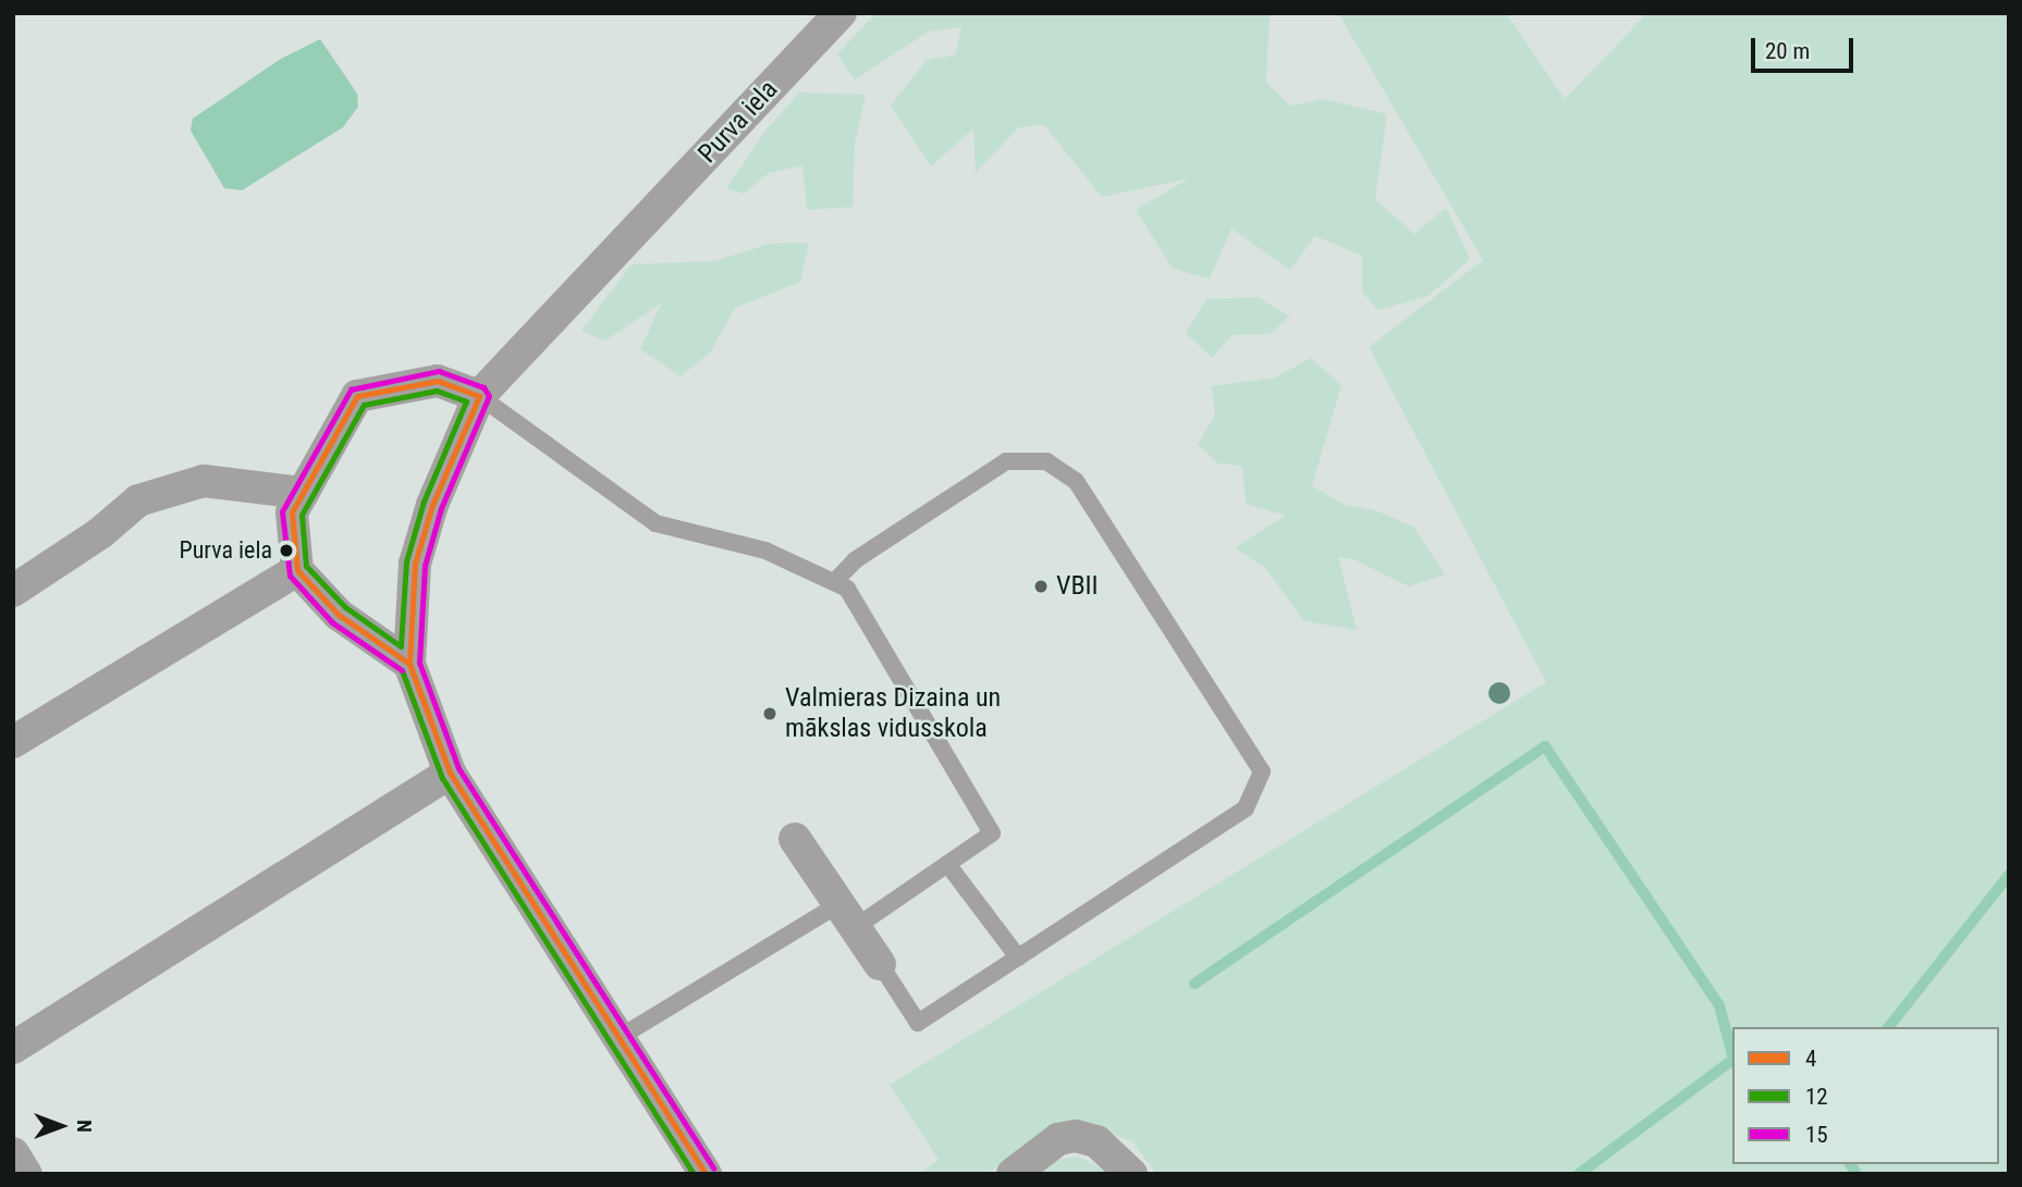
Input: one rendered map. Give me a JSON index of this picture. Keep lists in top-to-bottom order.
{
  "streets": {
    "street": ["Purva iela"]
  },
  "places": ["Purva iela", "VBII", "Valmieras Dizaina un mākslas vidusskola"],
  "lines": ["transit line 15", "transit line 4", "transit line 12"],
  "legend": ["4", "12", "15"],
  "scale_bar": "20 m",
  "north": "right"
}
